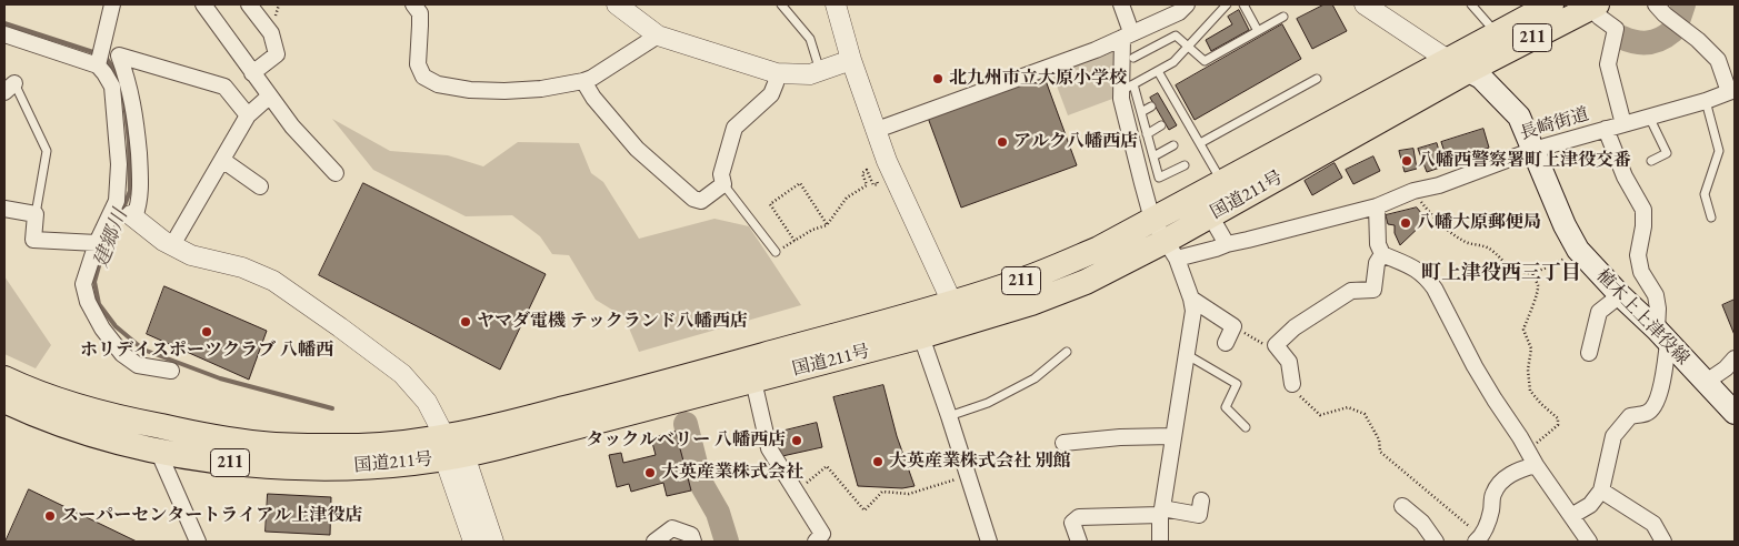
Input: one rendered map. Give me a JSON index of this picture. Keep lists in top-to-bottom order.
{
  "streets": {
    "highway": ["211", "国道211号"],
    "main road": ["植木上上津役線"],
    "street": ["長崎街道"]
  },
  "crossings": [
    ["長崎街道", "国道211号"],
    ["長崎街道", "植木上上津役線"],
    ["国道211号", "植木上上津役線"]
  ],
  "districts": ["町上津役西三丁目"],
  "water": ["建郷川"],
  "places": [
    "北九州市立大原小学校",
    "アルク八幡西店",
    "八幡西警察署町上津役交番",
    "八幡大原郵便局",
    "ヤマダ電機 テックランド八幡西店",
    "ホリデイスポーツクラブ 八幡西",
    "タックルベリー 八幡西店",
    "大英産業株式会社 別館",
    "大英産業株式会社",
    "スーパーセンタートライアル上津役店"
  ]
}
